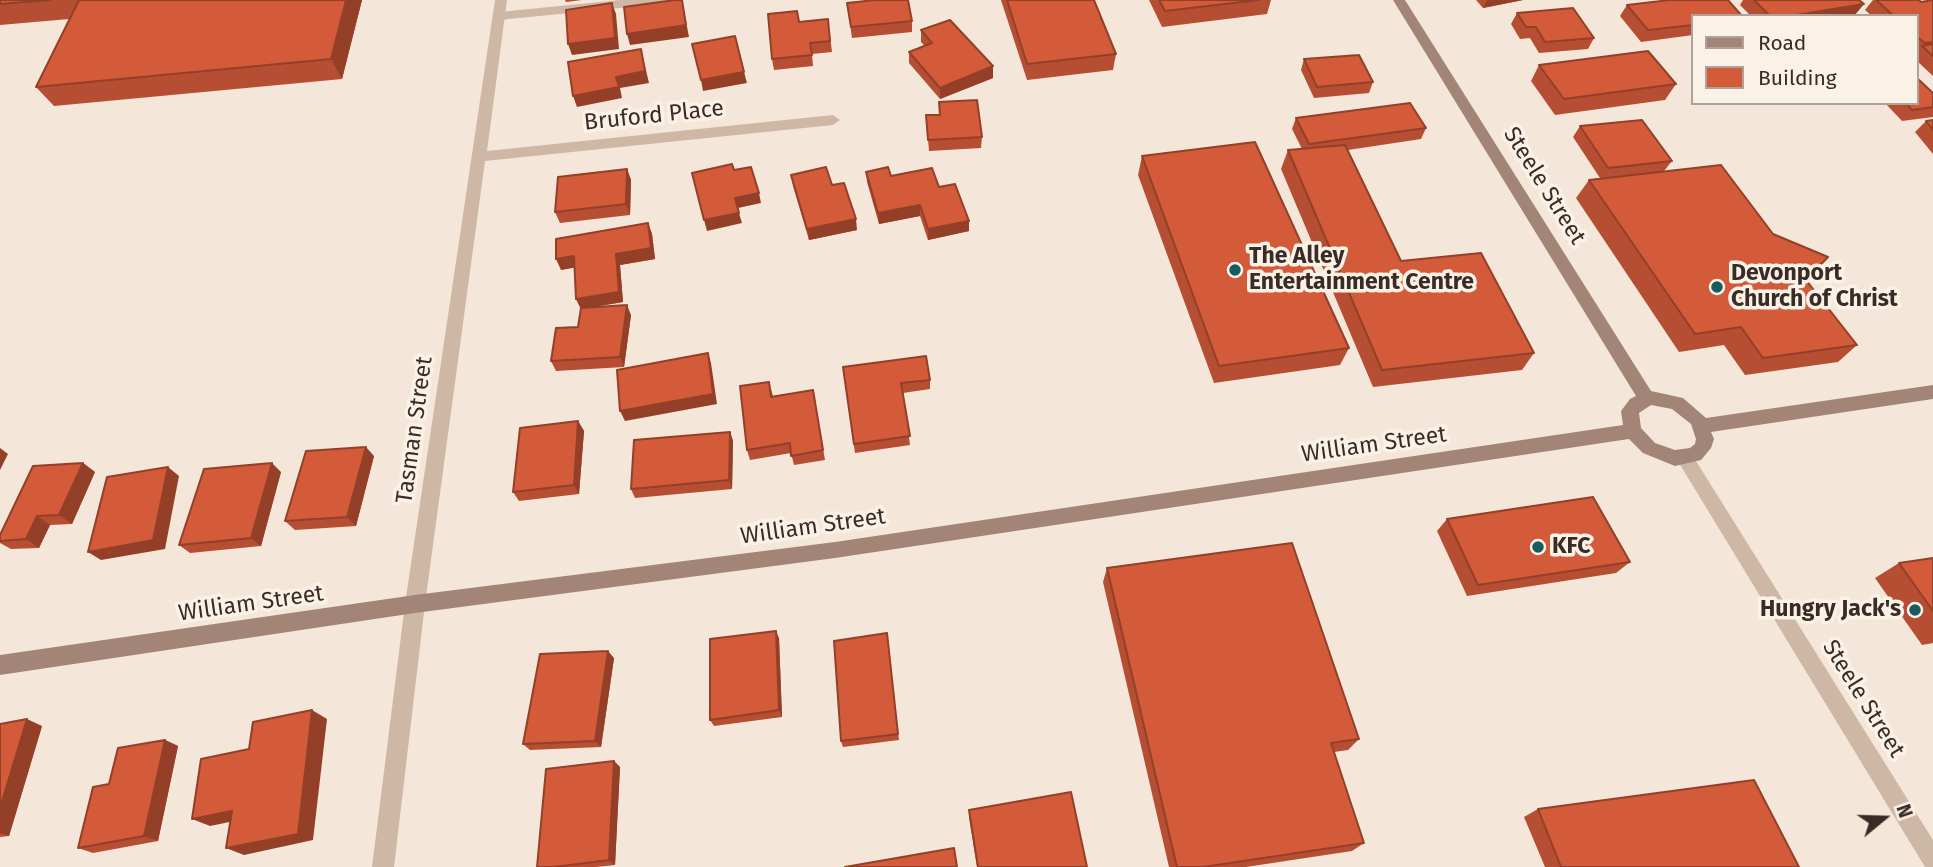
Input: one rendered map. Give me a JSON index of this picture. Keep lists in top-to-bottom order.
{
  "streets": {
    "main road": ["Steele Street", "William Street"],
    "street": ["Bruford Place", "Tasman Street"]
  },
  "crossings": [
    ["Bruford Place", "Tasman Street"],
    ["Steele Street", "William Street"],
    ["Tasman Street", "William Street"]
  ],
  "places": [
    "The Alley Entertainment Centre",
    "Devonport Church of Christ",
    "KFC",
    "Hungry Jack's"
  ],
  "legend": ["Road", "Building"],
  "north": "right"
}
